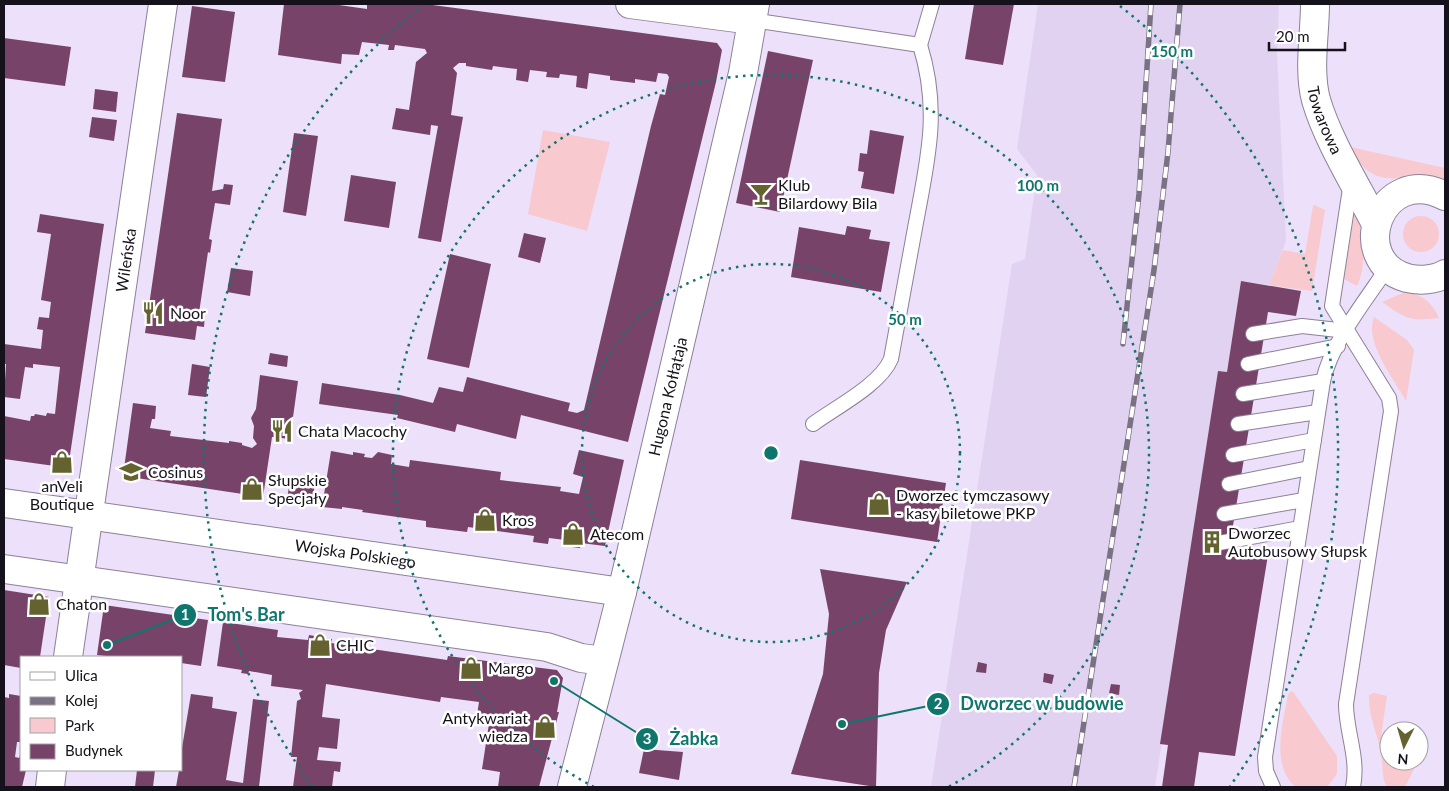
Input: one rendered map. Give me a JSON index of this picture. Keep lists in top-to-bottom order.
{
  "streets": {
    "street": [
      "Towarowa",
      "Wileńska",
      "Hugona Kołłątaja",
      "Wojska Polskiego"
    ]
  },
  "crossings": [
    ["Wileńska", "Wojska Polskiego"],
    ["Hugona Kołłątaja", "Wojska Polskiego"]
  ],
  "places": {
    "bar": ["Klub Bilardowy Bila"],
    "restaurant": ["Noor", "Chata Macochy"],
    "shop": [
      "anVeli Boutique",
      "Słupskie Specjały",
      "Dworzec tymczasowy - kasy biletowe PKP",
      "Kros",
      "Atecom",
      "Chaton",
      "CHIC",
      "Margo",
      "Antykwariat wiedza"
    ],
    "school or university": ["Cosinus"],
    "building": ["Dworzec Autobusowy Słupsk"],
    "other": ["Tom's Bar", "Żabka", "Dworzec w budowie"]
  },
  "legend": [
    "Ulica",
    "Kolej",
    "Park",
    "Budynek"
  ],
  "scale_bar": "20 m",
  "north": "bottom",
  "rings": ["150 m", "100 m", "50 m"]
}
